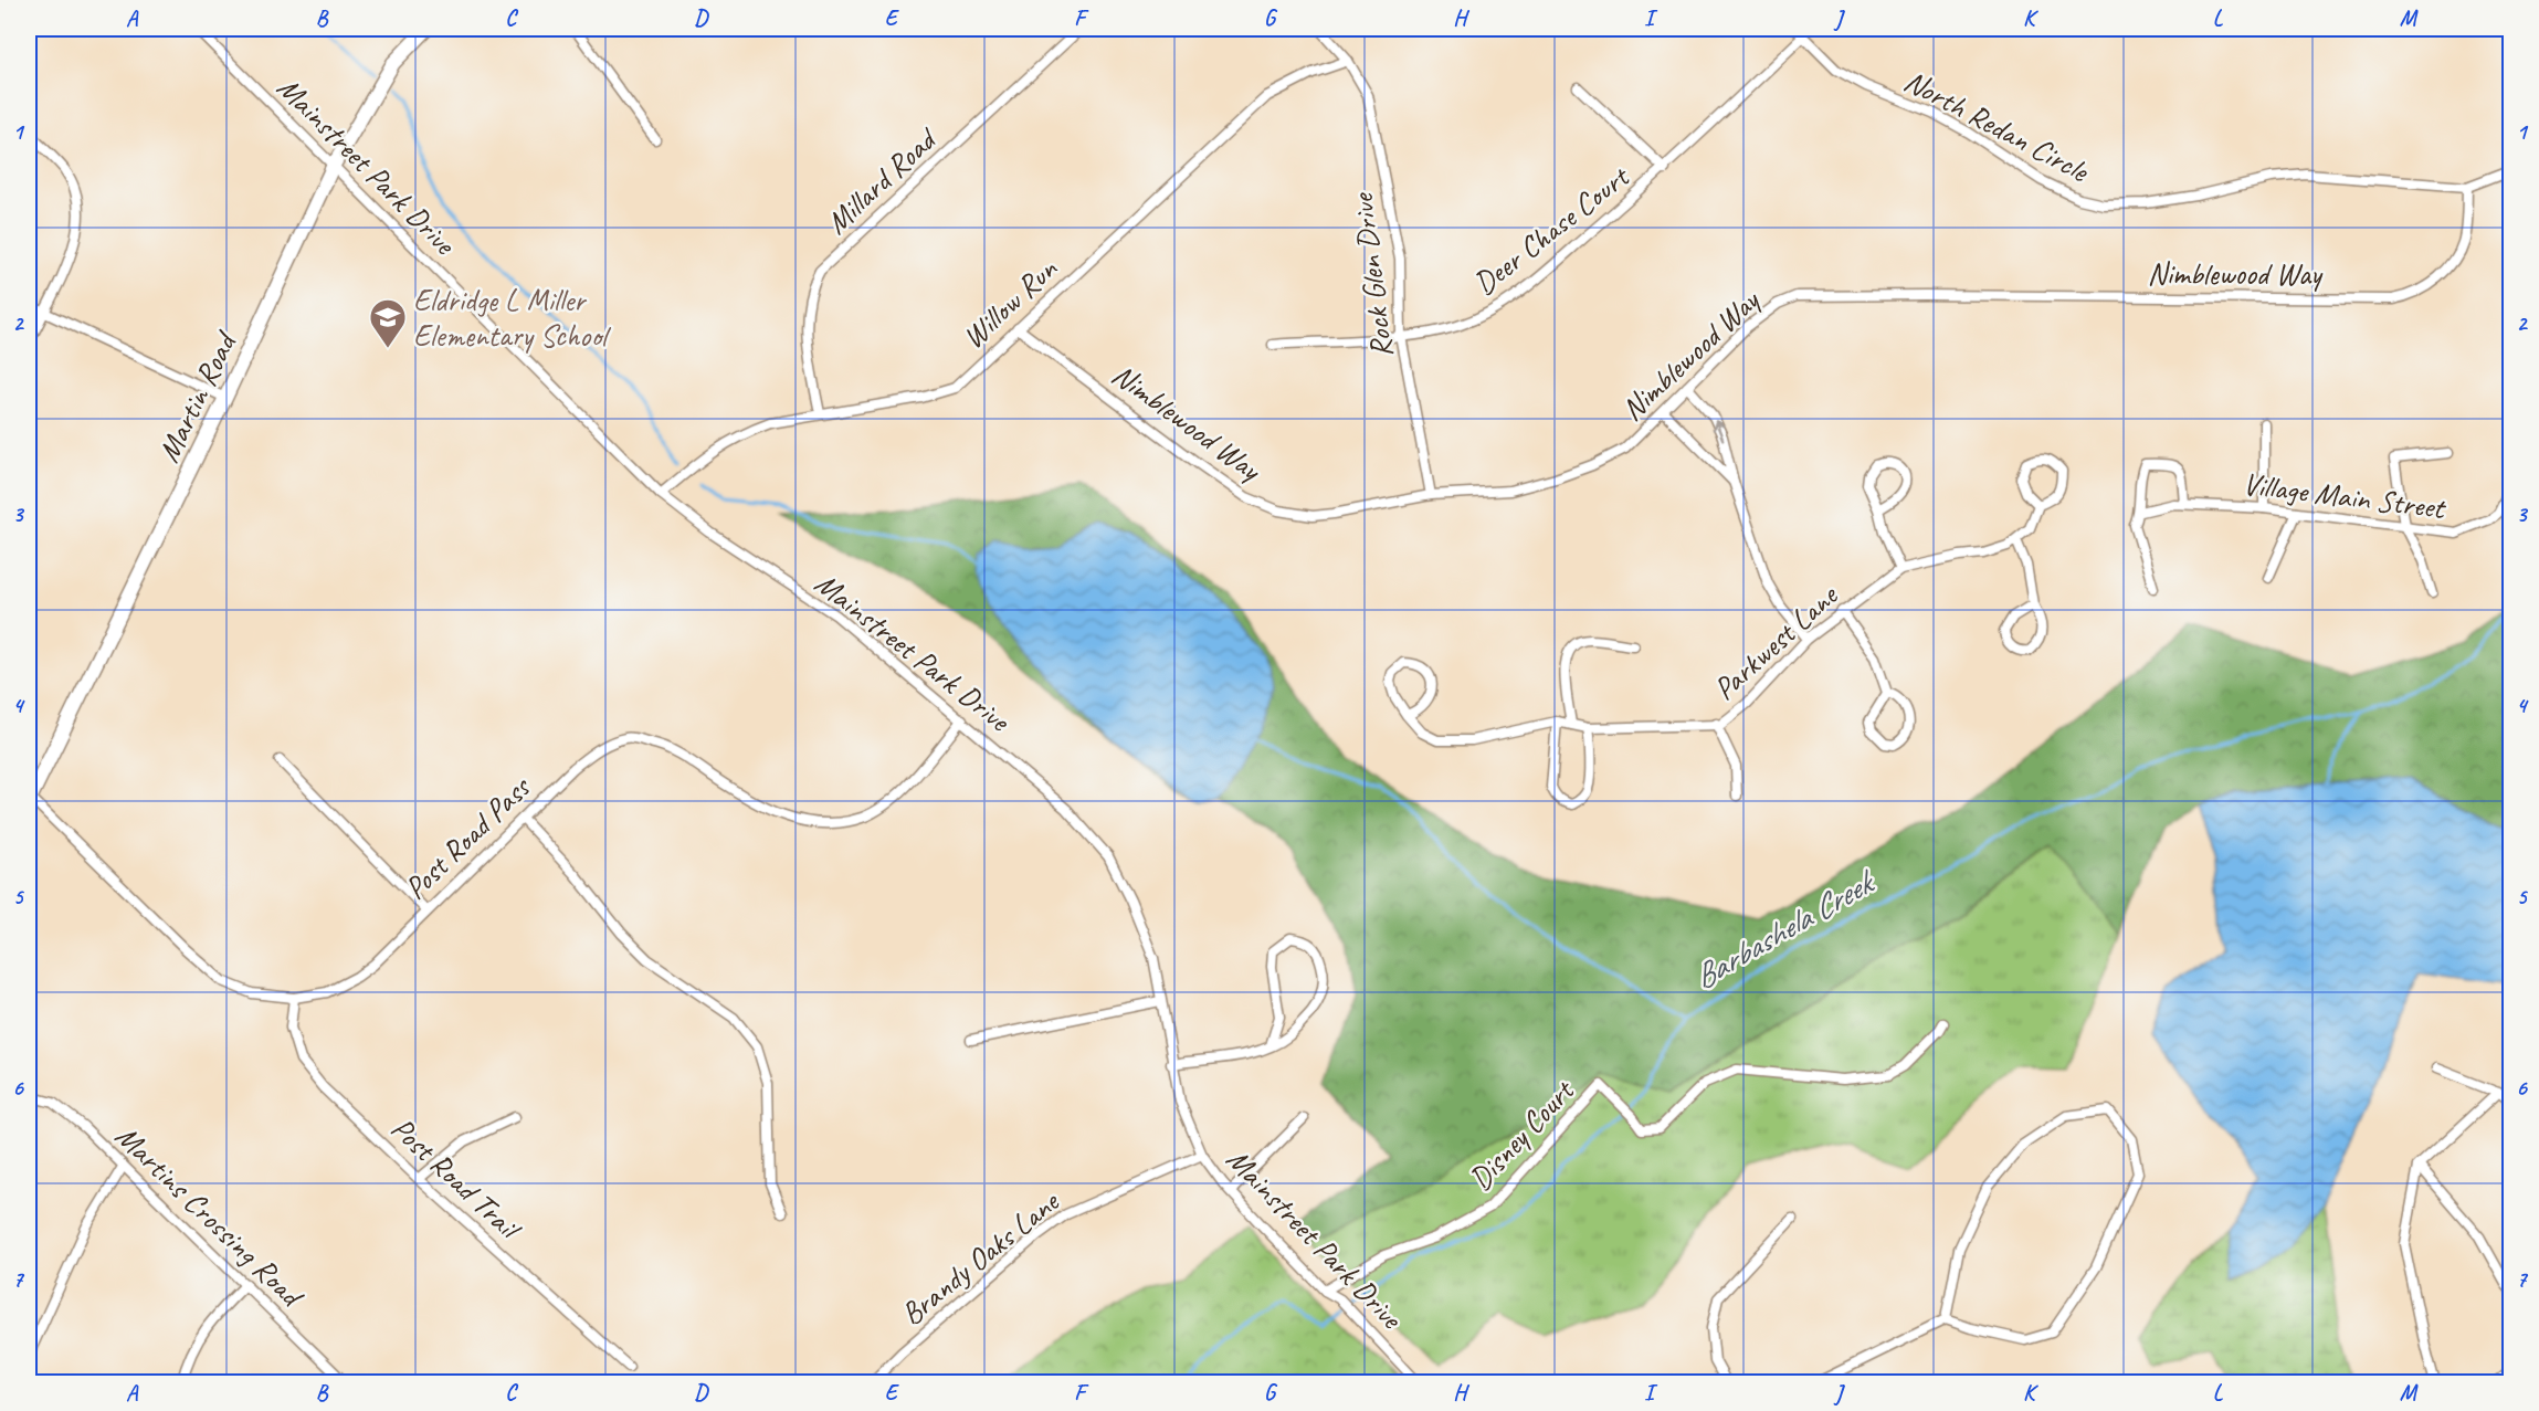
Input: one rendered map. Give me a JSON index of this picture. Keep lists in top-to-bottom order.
{
  "streets": {
    "street": [
      "North Redan Circle",
      "Mainstreet Park Drive",
      "Millard Road",
      "Deer Chase Court",
      "Nimblewood Way",
      "Rock Glen Drive",
      "Willow Run",
      "Martin Road",
      "Village Main Street",
      "Parkwest Lane",
      "Post Road Pass",
      "Disney Court",
      "Post Road Trail",
      "Martins Crossing Road",
      "Brandy Oaks Lane"
    ]
  },
  "crossings": [
    ["North Redan Circle", "Deer Chase Court"],
    ["North Redan Circle", "Nimblewood Way"],
    ["Mainstreet Park Drive", "Willow Run"],
    ["Mainstreet Park Drive", "Martin Road"],
    ["Mainstreet Park Drive", "Post Road Pass"],
    ["Mainstreet Park Drive", "Disney Court"],
    ["Mainstreet Park Drive", "Brandy Oaks Lane"],
    ["Millard Road", "Willow Run"],
    ["Deer Chase Court", "Rock Glen Drive"],
    ["Nimblewood Way", "Rock Glen Drive"],
    ["Nimblewood Way", "Willow Run"],
    ["Rock Glen Drive", "Willow Run"],
    ["Martin Road", "Post Road Pass"],
    ["Post Road Pass", "Post Road Trail"]
  ],
  "water": ["Barbashela Creek"],
  "places": {
    "school or university": ["Eldridge L Miller Elementary School"]
  },
  "grid": {
    "columns": [
      "A",
      "B",
      "C",
      "D",
      "E",
      "F",
      "G",
      "H",
      "I",
      "J",
      "K",
      "L",
      "M"
    ],
    "rows": [
      "1",
      "2",
      "3",
      "4",
      "5",
      "6",
      "7"
    ]
  }
}
